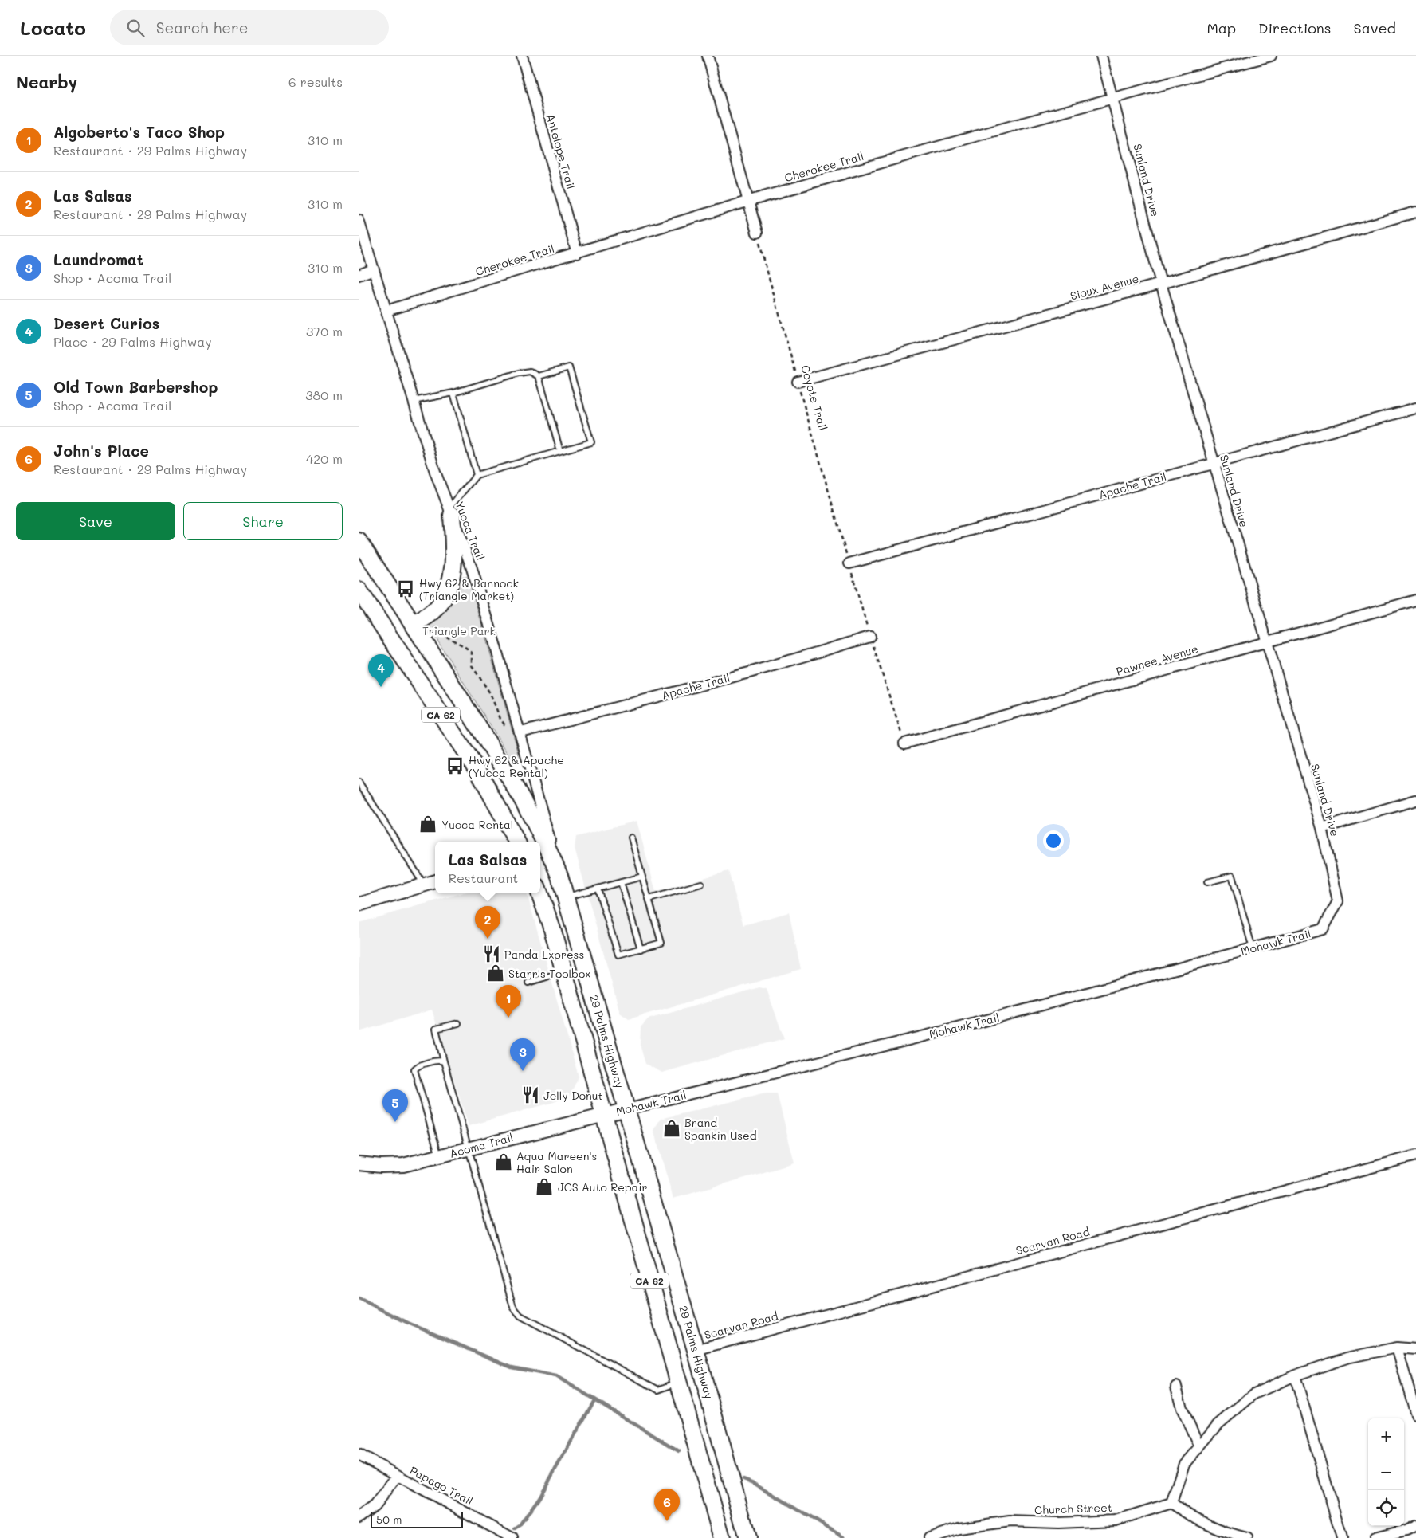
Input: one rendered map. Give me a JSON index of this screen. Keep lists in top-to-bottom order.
{
  "streets": {
    "main road": ["CA 62", "29 Palms Highway"],
    "street": [
      "Antelope Trail",
      "Cherokee Trail",
      "Sunland Drive",
      "Sioux Avenue",
      "Apache Trail",
      "Yucca Trail",
      "Pawnee Avenue",
      "Mohawk Trail",
      "Acoma Trail",
      "Scarvan Road",
      "Papago Trail",
      "Church Street"
    ],
    "path": ["Coyote Trail"]
  },
  "crossings": [
    ["Antelope Trail", "Cherokee Trail"],
    ["Cherokee Trail", "Sunland Drive"],
    ["Cherokee Trail", "Yucca Trail"],
    ["Sunland Drive", "Sioux Avenue"],
    ["Sunland Drive", "Apache Trail"],
    ["Sunland Drive", "Pawnee Avenue"],
    ["Sunland Drive", "Mohawk Trail"],
    ["Sioux Avenue", "Coyote Trail"],
    ["Coyote Trail", "Apache Trail"],
    ["Coyote Trail", "Pawnee Avenue"],
    ["Apache Trail", "Yucca Trail"],
    ["Yucca Trail", "29 Palms Highway"],
    ["Mohawk Trail", "29 Palms Highway"],
    ["Mohawk Trail", "Acoma Trail"],
    ["29 Palms Highway", "Acoma Trail"],
    ["29 Palms Highway", "Scarvan Road"]
  ],
  "parks": ["Triangle Park"],
  "places": {
    "bus stop": ["Hwy 62 & Bannock (Triangle Market)", "Hwy 62 & Apache (Yucca Rental)"],
    "shop": [
      "Yucca Rental",
      "Starr's Toolbox",
      "Brand Spankin Used",
      "Aqua Mareen's Hair Salon",
      "JCS Auto Repair"
    ],
    "restaurant": ["Panda Express", "Jelly Donut"]
  },
  "scale_bar": "50 m",
  "page": {
    "header": "Locato",
    "search": "Search here",
    "nav": ["Map", "Directions", "Saved"],
    "heading": ["Nearby", "6 results"],
    "list": [
      {
        "mark": "1",
        "name": "Algoberto's Taco Shop",
        "note": "Restaurant · 29 Palms Highway",
        "value": "310 m"
      },
      {
        "mark": "2",
        "name": "Las Salsas",
        "note": "Restaurant · 29 Palms Highway",
        "value": "310 m"
      },
      {
        "mark": "3",
        "name": "Laundromat",
        "note": "Shop · Acoma Trail",
        "value": "310 m"
      },
      {
        "mark": "4",
        "name": "Desert Curios",
        "note": "Place · 29 Palms Highway",
        "value": "370 m"
      },
      {
        "mark": "5",
        "name": "Old Town Barbershop",
        "note": "Shop · Acoma Trail",
        "value": "380 m"
      },
      {
        "mark": "6",
        "name": "John's Place",
        "note": "Restaurant · 29 Palms Highway",
        "value": "420 m"
      }
    ],
    "buttons": ["Save", "Share"],
    "pins": [
      "4",
      "2",
      "1",
      "3",
      "5",
      "6"
    ],
    "popup": ["Las Salsas", "Restaurant"],
    "map_buttons": ["+", "−"],
    "scale": "50 m"
  }
}
